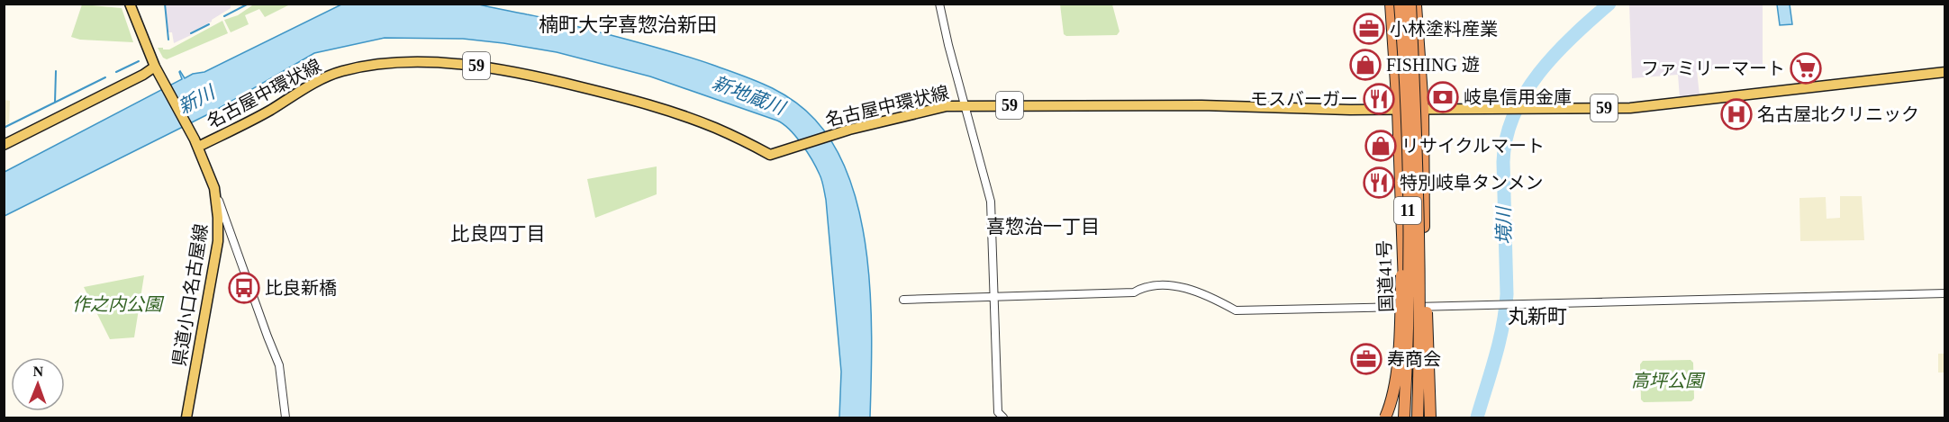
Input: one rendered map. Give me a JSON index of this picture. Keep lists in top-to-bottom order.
{
  "streets": {
    "highway": ["11", "国道41号"],
    "main road": ["59", "名古屋中環状線", "県道小口名古屋線"]
  },
  "crossings": [
    ["名古屋中環状線", "国道41号"],
    ["名古屋中環状線", "県道小口名古屋線"]
  ],
  "districts": [
    "楠町大字喜惣治新田",
    "喜惣治一丁目",
    "比良四丁目",
    "丸新町"
  ],
  "water": ["新地蔵川", "新川", "境川"],
  "parks": ["作之内公園", "高坪公園"],
  "places": {
    "office": ["小林塗料産業", "寿商会"],
    "shop": ["FISHING 遊", "リサイクルマート"],
    "supermarket": ["ファミリーマート"],
    "bank": ["岐阜信用金庫"],
    "restaurant": ["モスバーガー", "特別岐阜タンメン"],
    "hospital": ["名古屋北クリニック"],
    "bus stop": ["比良新橋"]
  },
  "north": "top"
}
